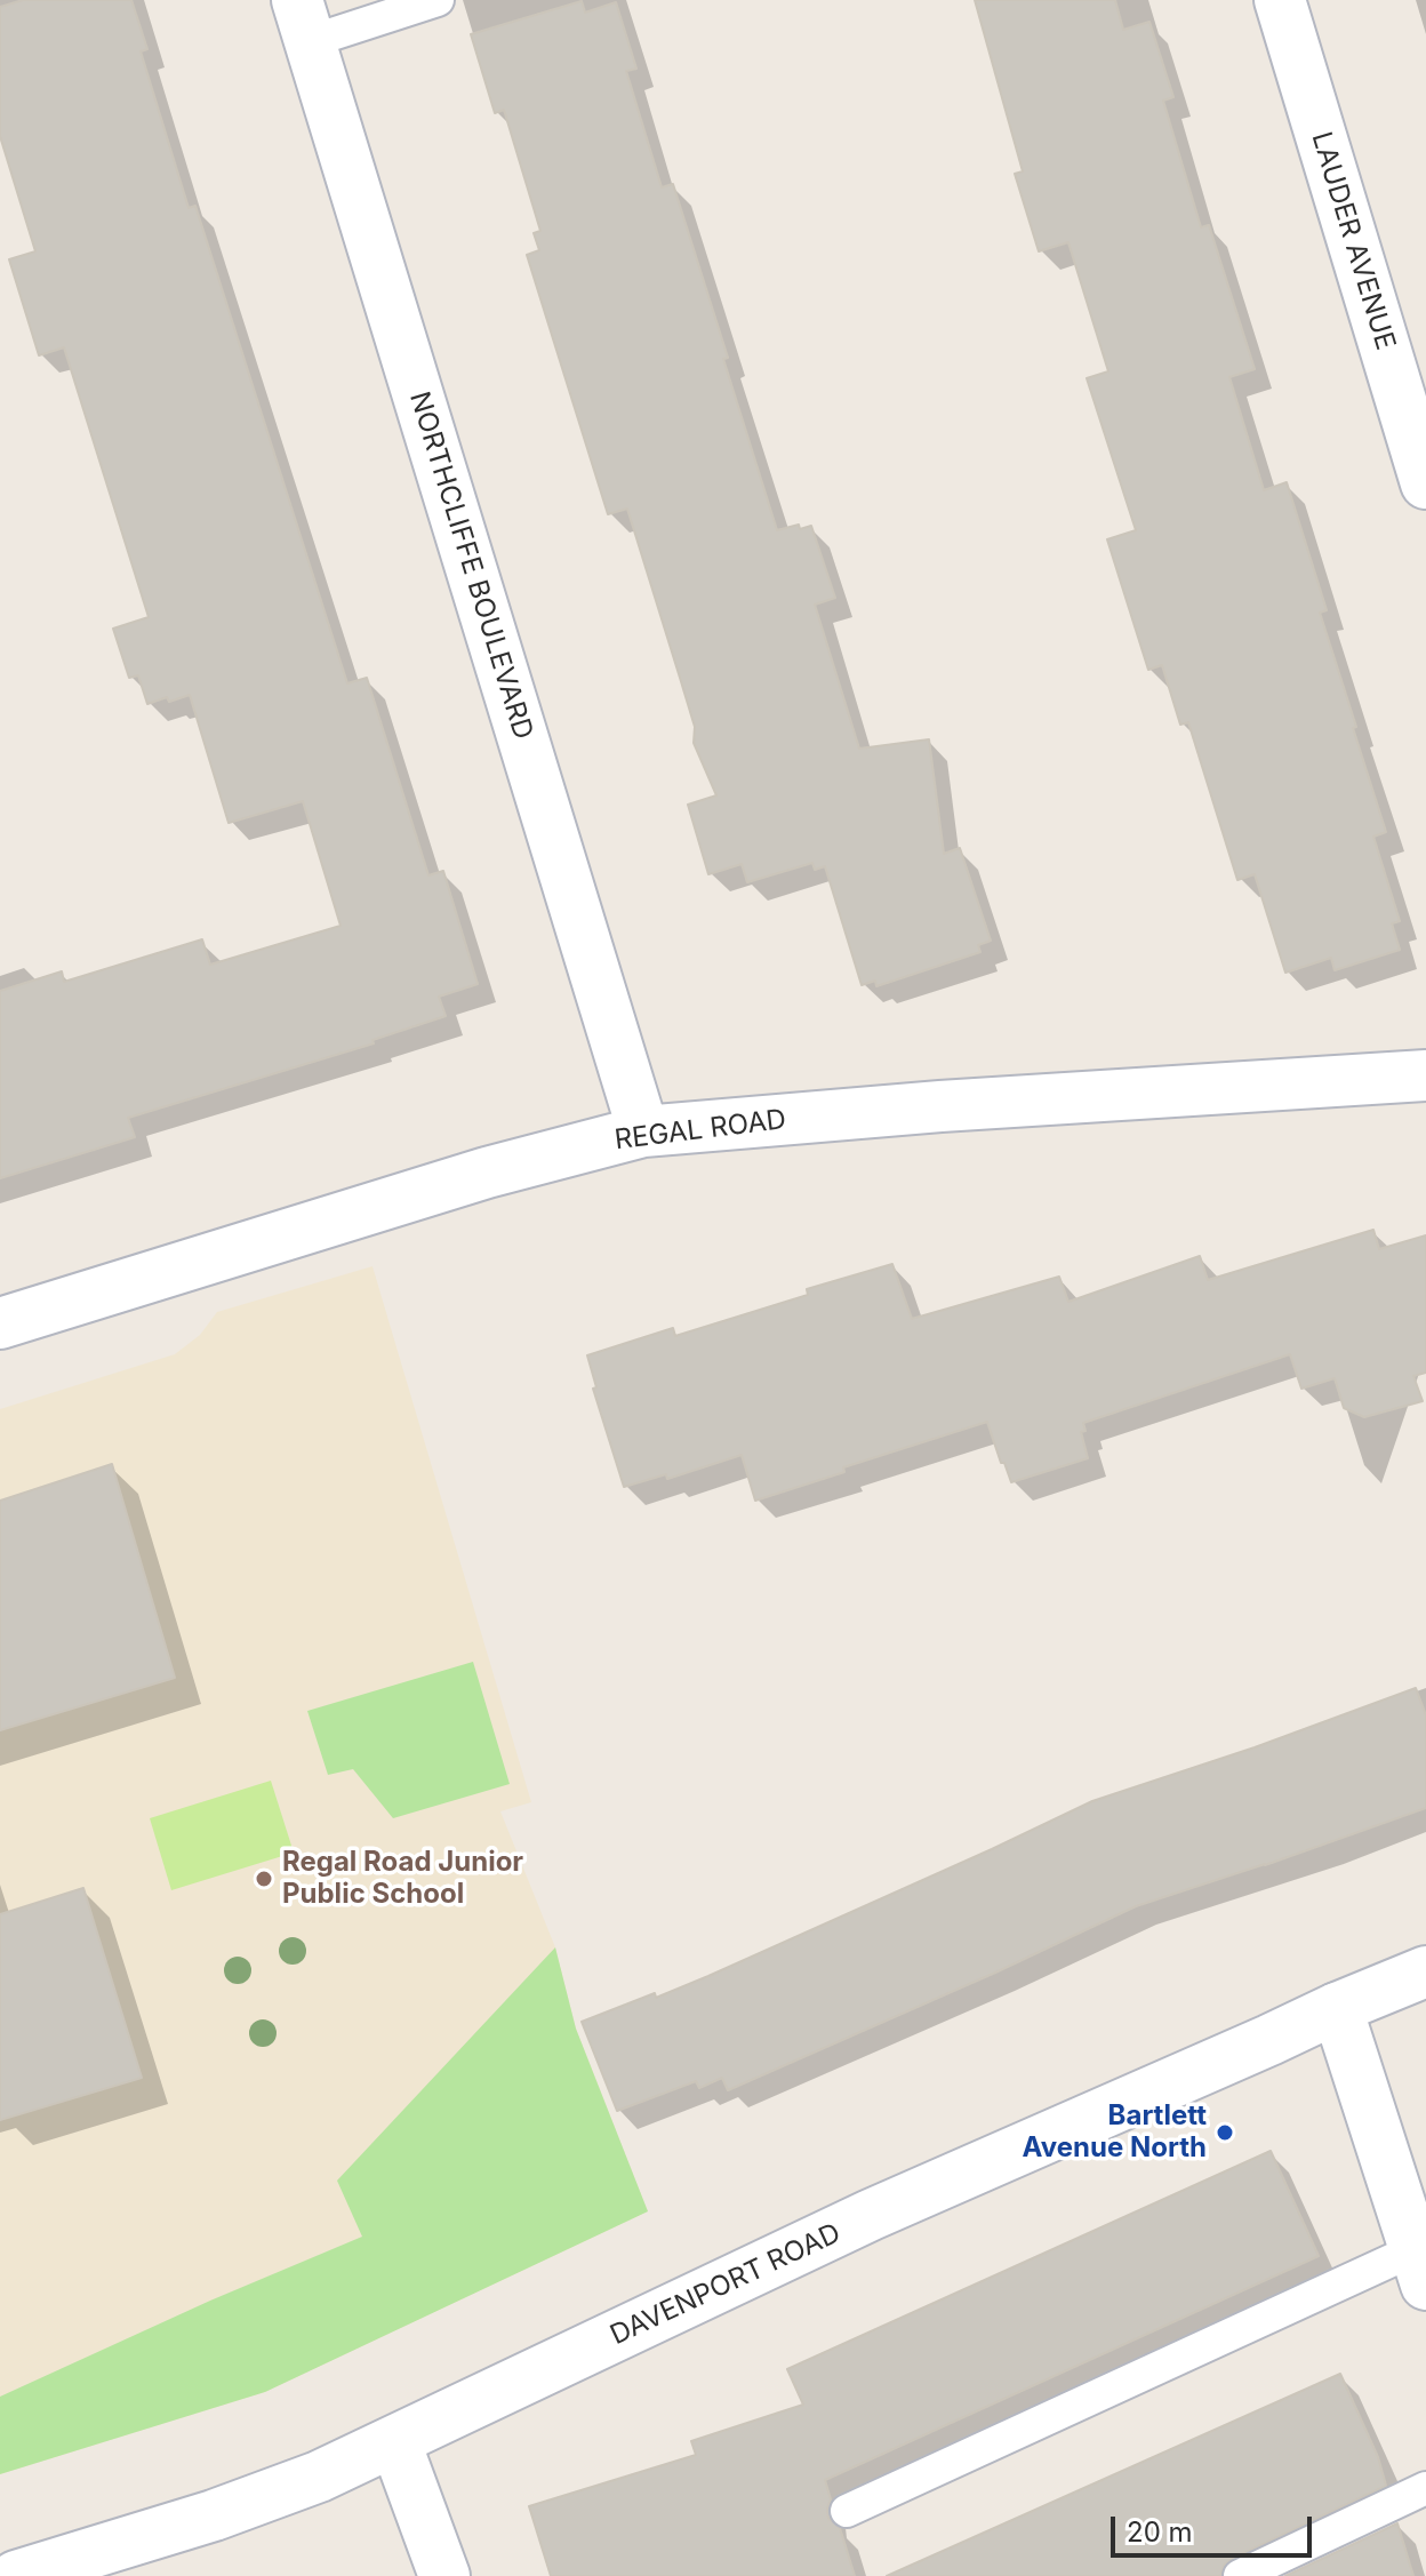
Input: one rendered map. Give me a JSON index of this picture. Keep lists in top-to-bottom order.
{
  "streets": {
    "street": [
      "LAUDER AVENUE",
      "NORTHCLIFFE BOULEVARD",
      "REGAL ROAD",
      "DAVENPORT ROAD"
    ]
  },
  "crossings": [
    ["NORTHCLIFFE BOULEVARD", "REGAL ROAD"]
  ],
  "places": ["Regal Road Junior Public School", "Bartlett Avenue North"],
  "scale_bar": "20 m"
}
